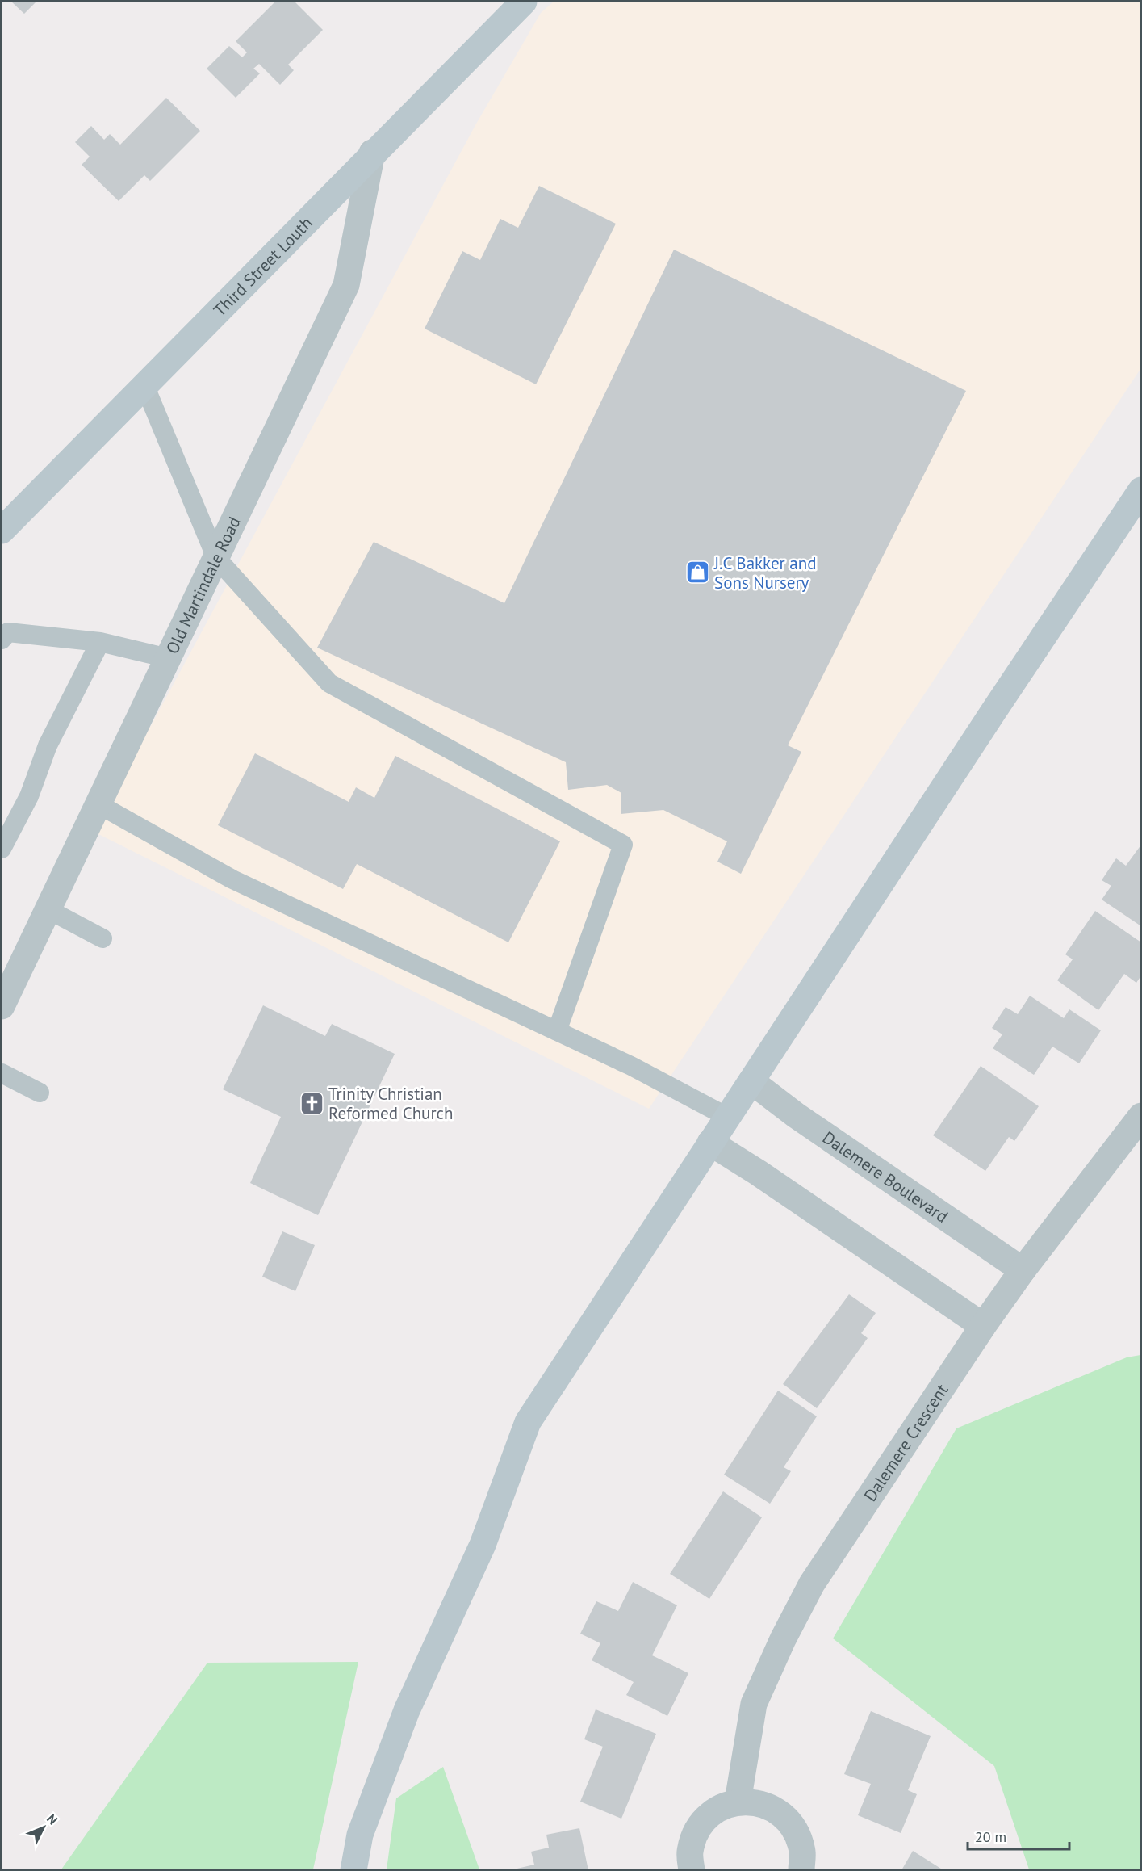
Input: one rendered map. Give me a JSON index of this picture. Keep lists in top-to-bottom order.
{
  "streets": {
    "main road": ["Third Street Louth"],
    "street": ["Old Martindale Road", "Dalemere Boulevard", "Dalemere Crescent"]
  },
  "crossings": [
    ["Third Street Louth", "Old Martindale Road"],
    ["Dalemere Boulevard", "Dalemere Crescent"]
  ],
  "places": {
    "shop": ["J.C Bakker and Sons Nursery"],
    "church": ["Trinity Christian Reformed Church"]
  },
  "scale_bar": "20 m",
  "north": "top right"
}
